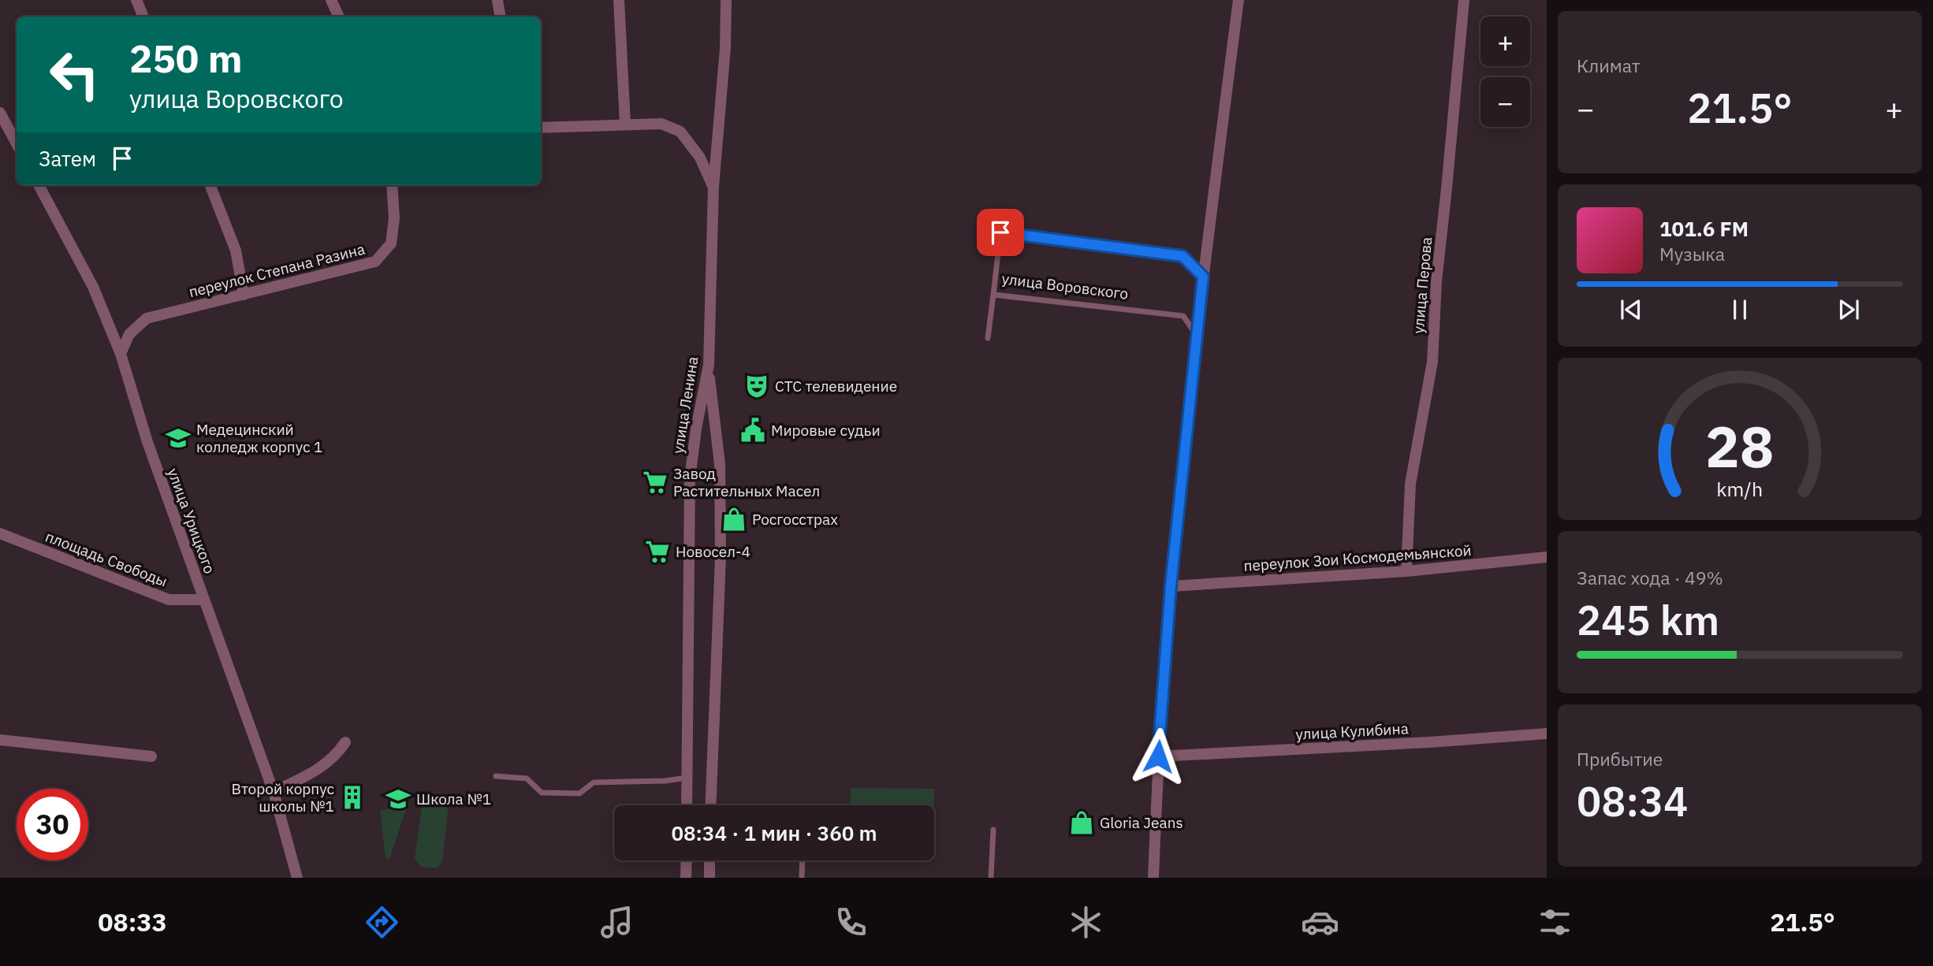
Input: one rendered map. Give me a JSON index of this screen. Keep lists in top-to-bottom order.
{
  "streets": {
    "street": [
      "переулок Степана Разина",
      "улица Перова",
      "улица Ленина",
      "улица Урицкого",
      "переулок Зои Космодемьянской",
      "площадь Свободы",
      "улица Кулибина"
    ],
    "lane": ["улица Воровского"]
  },
  "crossings": [
    ["переулок Степана Разина", "улица Урицкого"],
    ["улица Перова", "переулок Зои Космодемьянской"],
    ["улица Урицкого", "площадь Свободы"]
  ],
  "places": {
    "theatre": ["СТС телевидение"],
    "public building": ["Мировые судьи"],
    "school or university": ["Медецинский колледж корпус 1", "Школа №1"],
    "supermarket": ["Завод Растительных Масел", "Новосел-4"],
    "shop": ["Росгосстрах", "Gloria Jeans"],
    "building": ["Второй корпус школы №1"]
  },
  "page": {
    "tile": [
      "Климат",
      ["Запас хода · 49%", "245 km"],
      ["Прибытие", "08:34"]
    ],
    "map_buttons": ["+", "−"],
    "turn": ["250 m", "улица Воровского"],
    "heat": ["−", "21.5°", "+"],
    "then": "Затем",
    "song": ["101.6 FM", "Музыка"],
    "limit": "30",
    "trip": "08:34 · 1 мин · 360 m",
    "tabs": ["08:33", "21.5°"],
    "gauge": ["28", "km/h"]
  }
}
